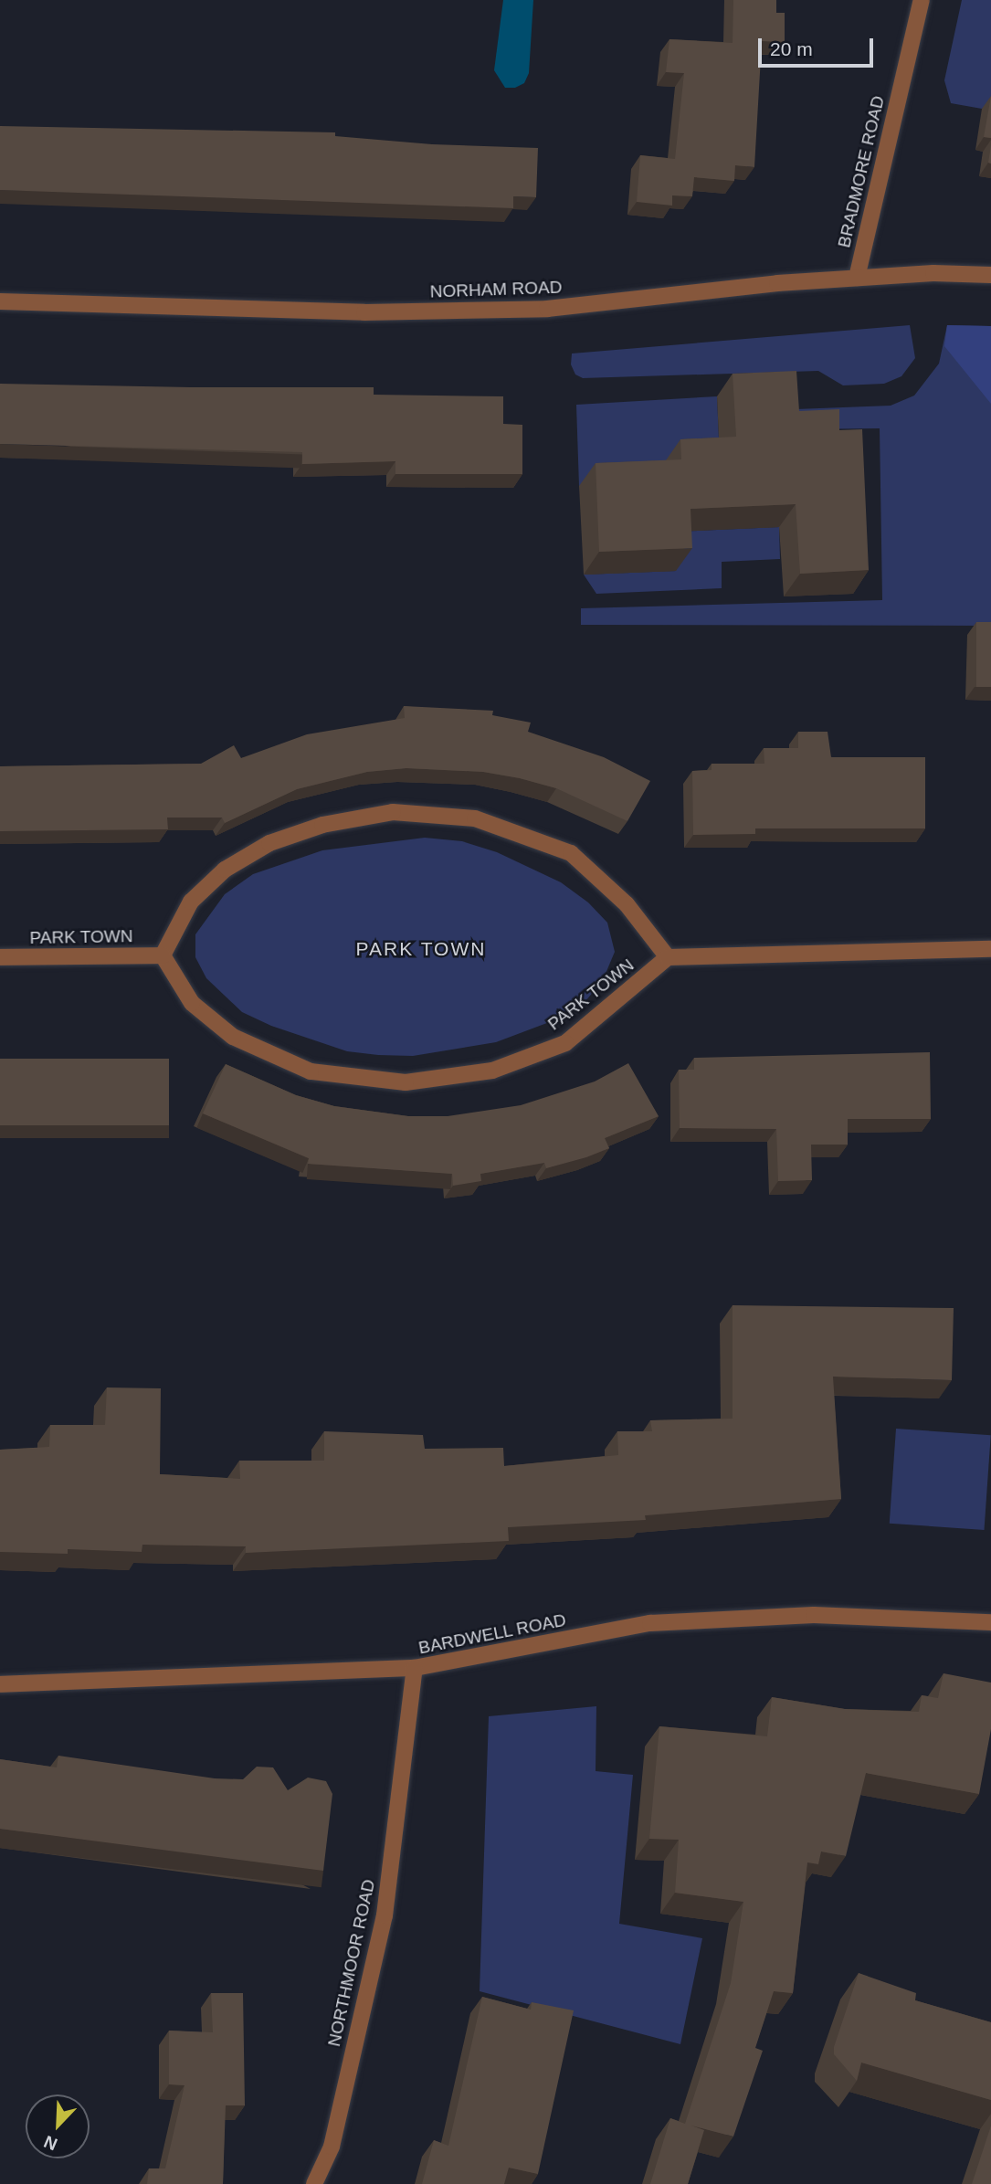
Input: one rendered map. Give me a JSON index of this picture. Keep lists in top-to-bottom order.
{
  "streets": {
    "street": [
      "BRADMORE ROAD",
      "NORHAM ROAD",
      "PARK TOWN",
      "BARDWELL ROAD",
      "NORTHMOOR ROAD"
    ]
  },
  "crossings": [
    ["BRADMORE ROAD", "NORHAM ROAD"],
    ["BARDWELL ROAD", "NORTHMOOR ROAD"]
  ],
  "districts": ["PARK TOWN"],
  "scale_bar": "20 m",
  "north": "bottom left"
}
